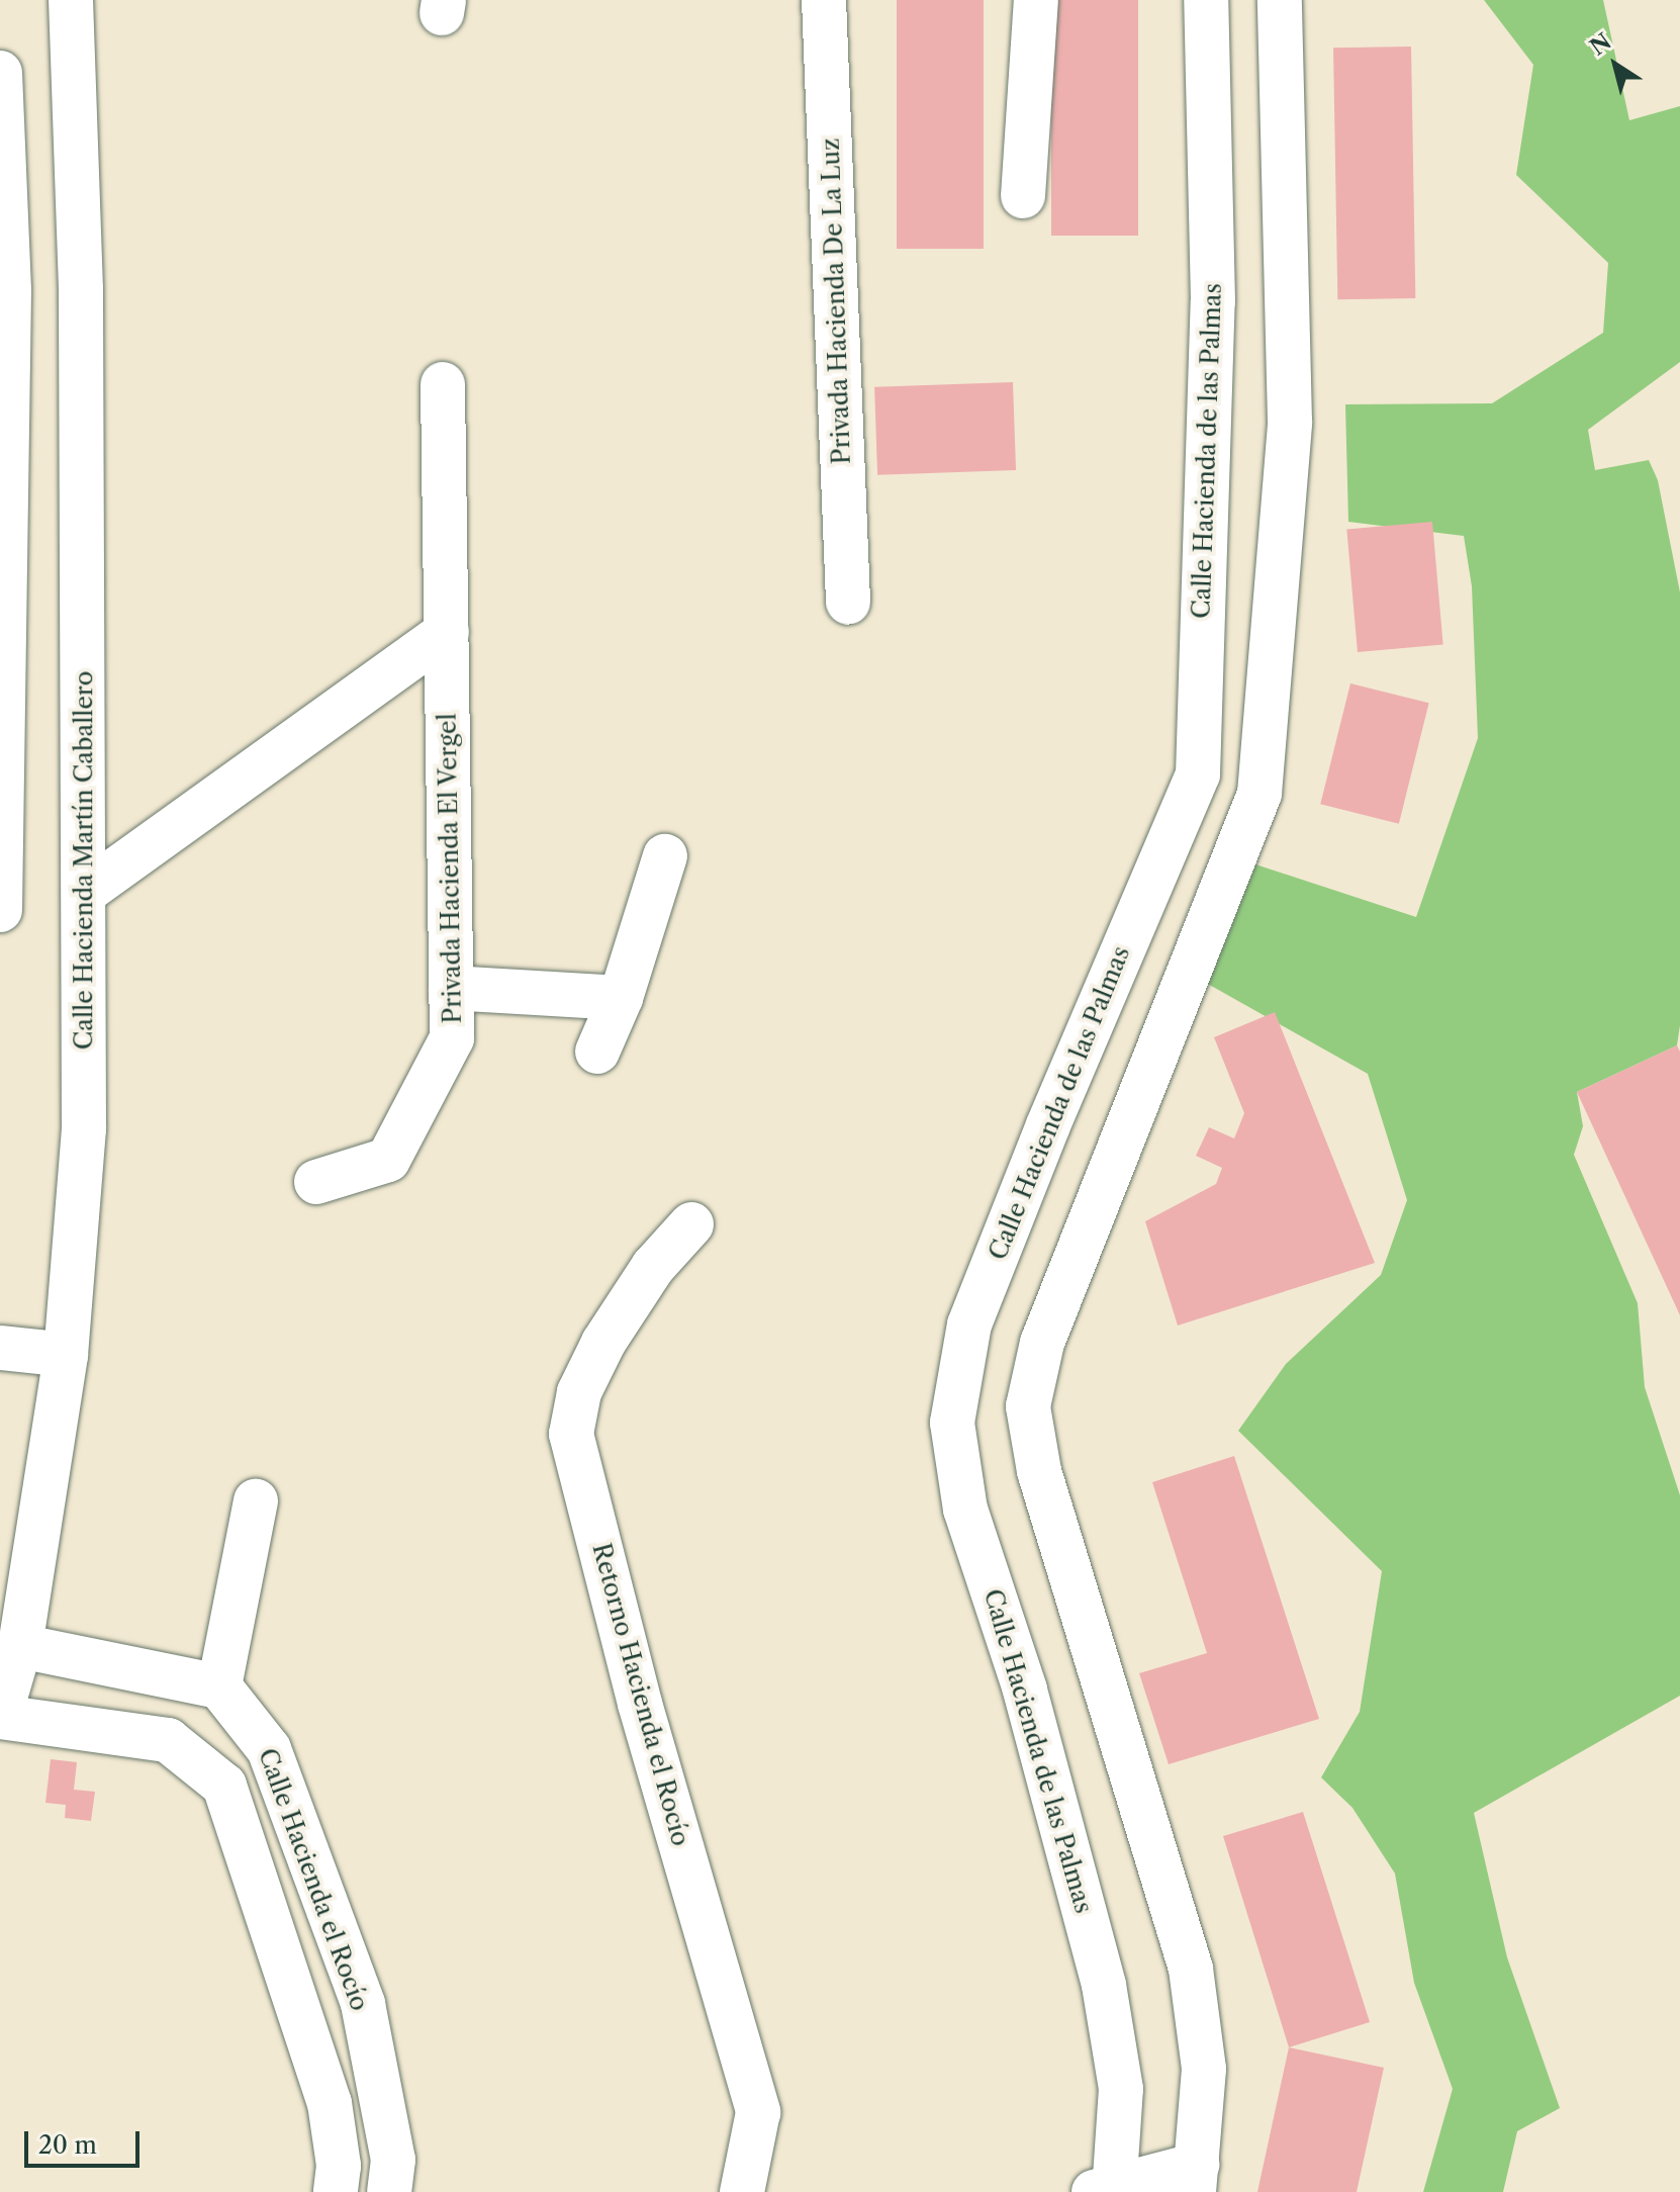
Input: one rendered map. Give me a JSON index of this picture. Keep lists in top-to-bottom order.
{
  "streets": {
    "street": [
      "Privada Hacienda De La Luz",
      "Calle Hacienda de las Palmas",
      "Calle Hacienda Martín Caballero",
      "Privada Hacienda El Vergel",
      "Retorno Hacienda el Rocío",
      "Calle Hacienda el Rocío"
    ]
  },
  "scale_bar": "20 m",
  "north": "top left"
}
